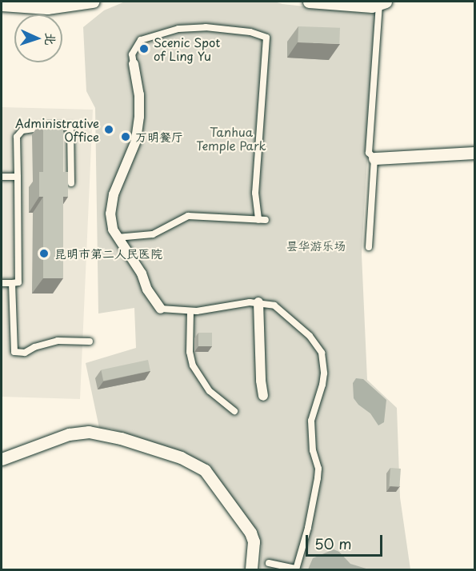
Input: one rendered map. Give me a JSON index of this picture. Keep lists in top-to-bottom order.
{
  "parks": ["Tanhua Temple Park", "昙华游乐场"],
  "places": [
    "Scenic Spot of Ling Yu",
    "Administrative Office",
    "万明餐厅",
    "昆明市第二人民医院"
  ],
  "scale_bar": "50 m",
  "north": "right"
}
